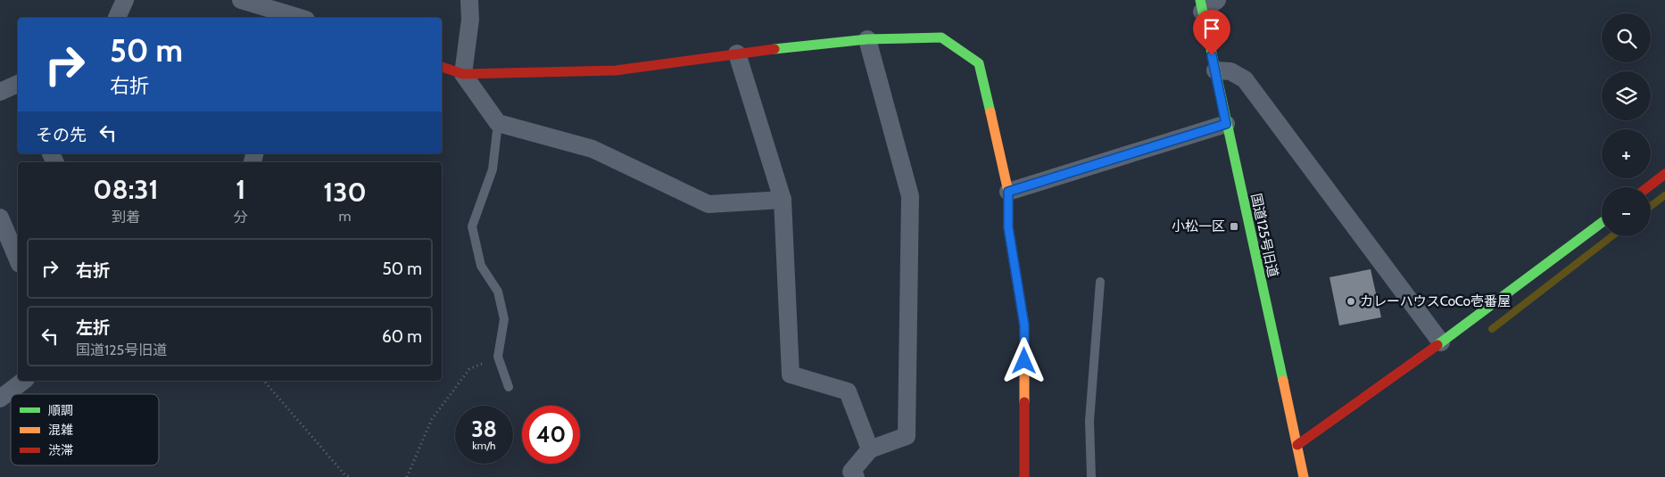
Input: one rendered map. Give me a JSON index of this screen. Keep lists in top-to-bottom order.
{
  "streets": {
    "street": ["国道125号旧道"]
  },
  "places": {
    "transit": ["小松一区"],
    "other": ["カレーハウスCoCo壱番屋"]
  },
  "legend": ["順調", "混雑", "渋滞"],
  "page": {
    "map_buttons": ["+", "−"],
    "turn": ["50 m", "右折"],
    "then": "その先",
    "eta": [
      "08:31",
      "到着",
      "1",
      "分",
      "130",
      "m"
    ],
    "list": [
      {
        "name": "右折",
        "value": "50 m"
      },
      {
        "name": "左折",
        "note": "国道125号旧道",
        "value": "60 m"
      }
    ],
    "speed": "38 km/h",
    "limit": "40"
  }
}
